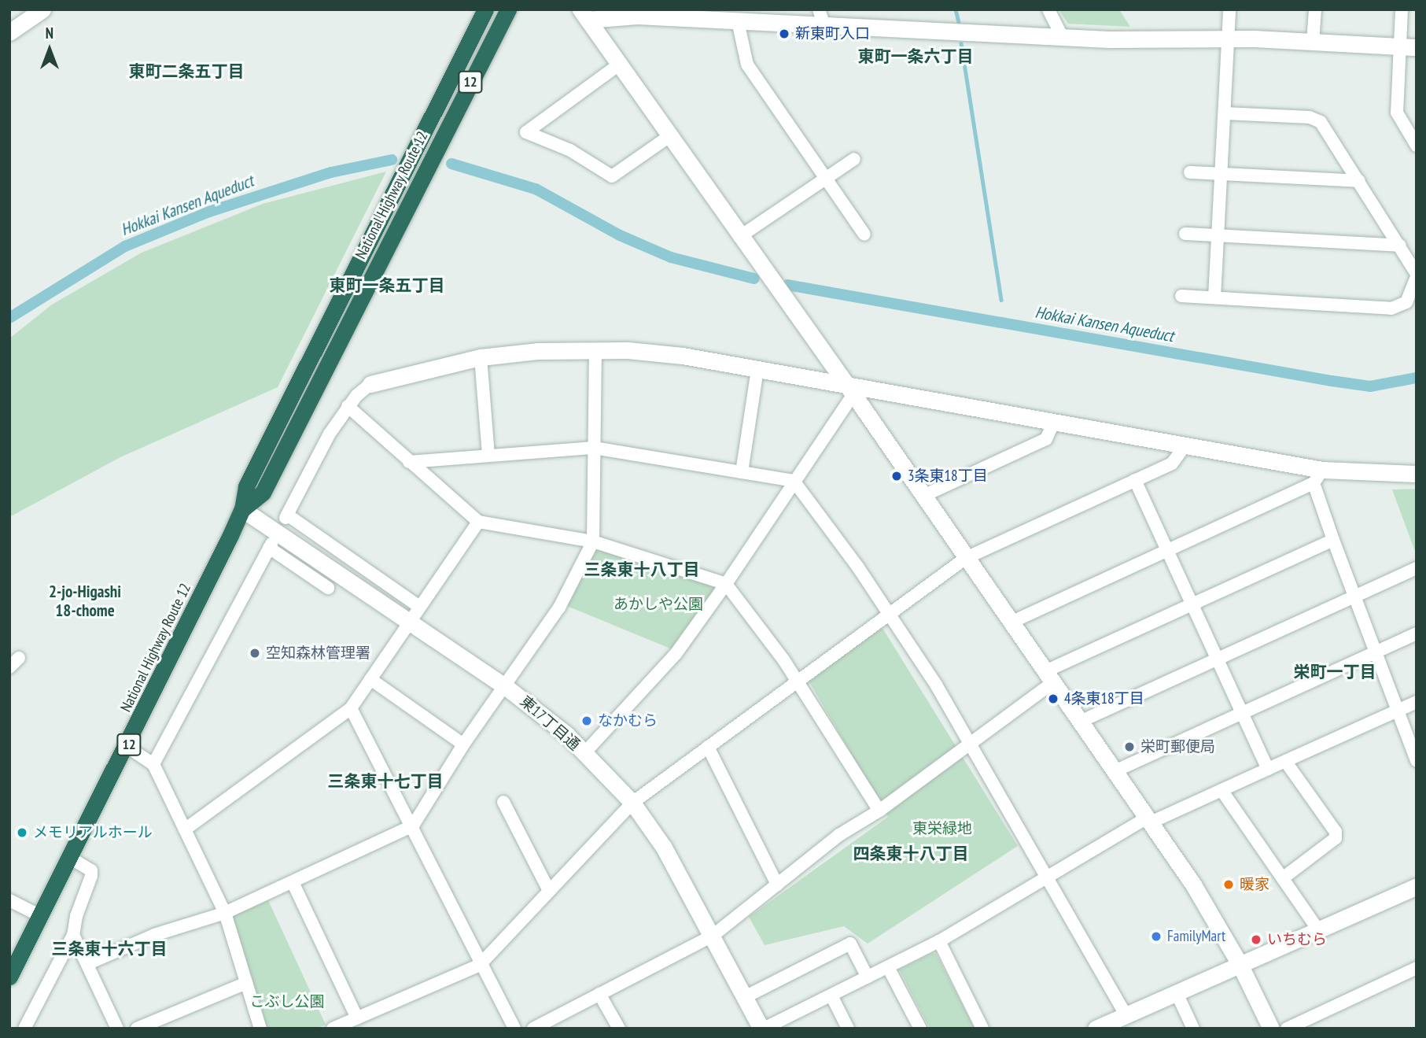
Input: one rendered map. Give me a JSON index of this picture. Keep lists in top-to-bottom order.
{
  "streets": {
    "highway": ["12", "National Highway Route 12"],
    "street": ["東17丁目通"]
  },
  "crossings": [
    ["National Highway Route 12", "東17丁目通"]
  ],
  "districts": [
    "東町一条六丁目",
    "東町二条五丁目",
    "東町一条五丁目",
    "三条東十八丁目",
    "2-jo-Higashi 18-chome",
    "栄町一丁目",
    "三条東十七丁目",
    "四条東十八丁目",
    "三条東十六丁目"
  ],
  "water": ["Hokkai Kansen Aqueduct"],
  "parks": ["あかしや公園", "東栄緑地", "こぶし公園"],
  "places": [
    "新東町入口",
    "3条東18丁目",
    "空知森林管理署",
    "4条東18丁目",
    "なかむら",
    "栄町郵便局",
    "メモリアルホール",
    "暖家",
    "FamilyMart",
    "いちむら"
  ],
  "north": "top"
}
